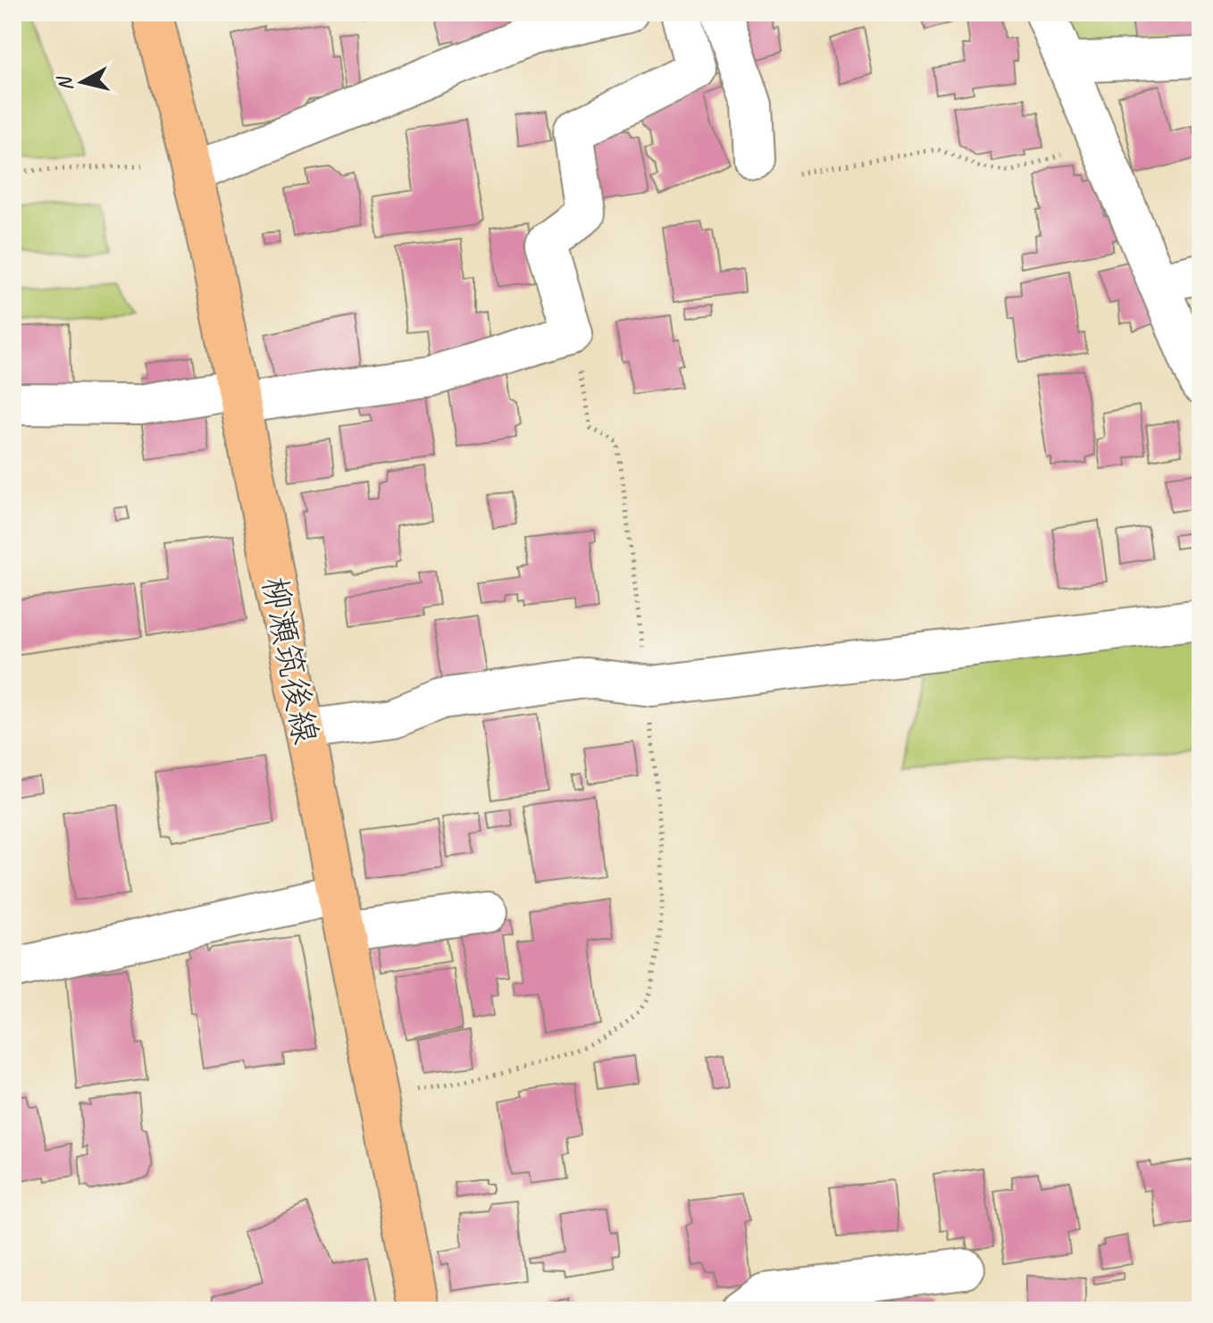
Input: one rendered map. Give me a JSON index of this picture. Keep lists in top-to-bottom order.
{
  "streets": {
    "main road": ["柳瀬筑後線"]
  },
  "north": "left"
}
